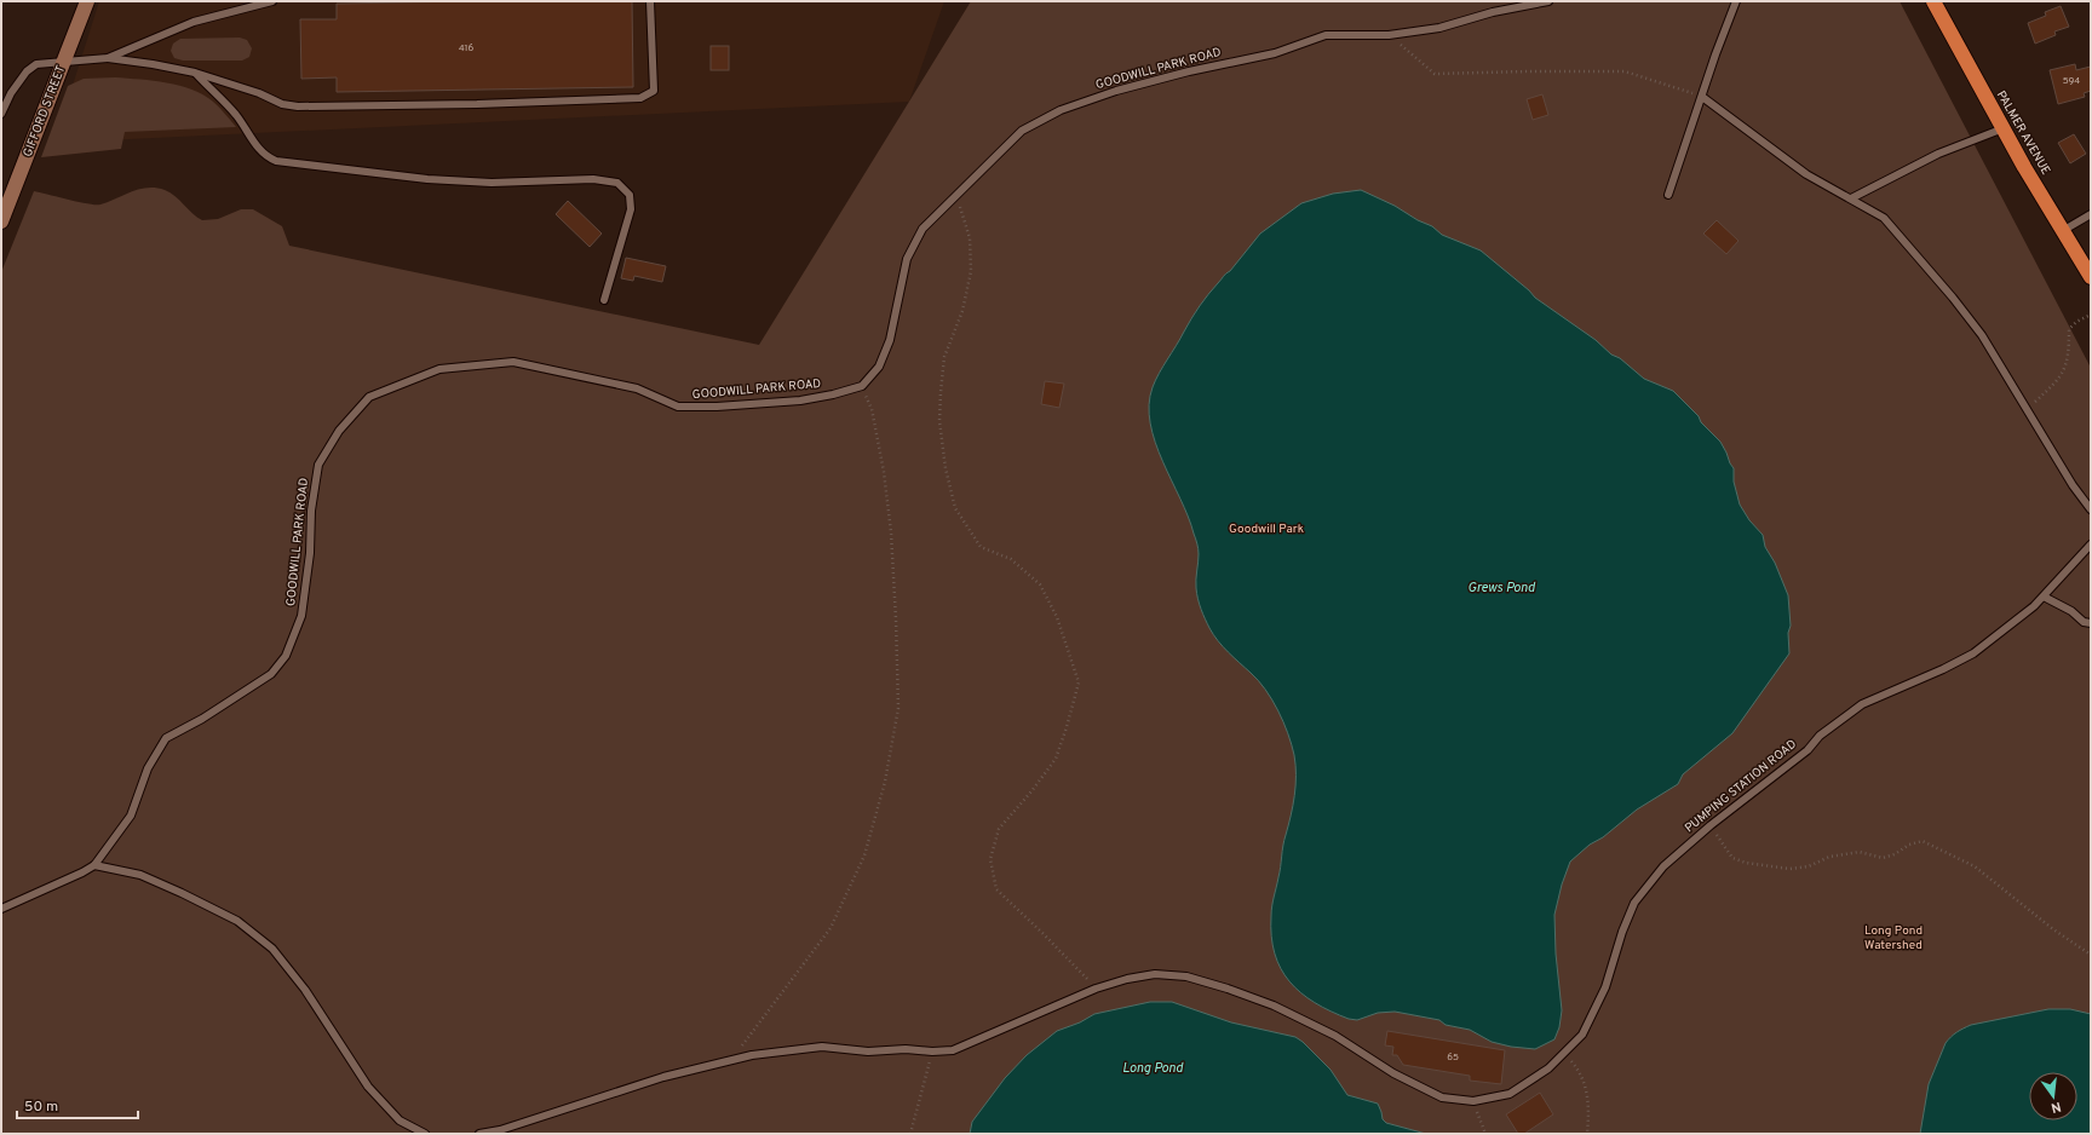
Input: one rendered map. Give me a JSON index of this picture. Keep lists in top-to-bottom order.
{
  "streets": {
    "highway": ["PALMER AVENUE"],
    "main road": ["GIFFORD STREET"],
    "lane": ["GOODWILL PARK ROAD", "PUMPING STATION ROAD"]
  },
  "water": ["Grews Pond", "Long Pond"],
  "parks": ["Goodwill Park", "Long Pond Watershed"],
  "house_numbers": ["416", "594", "65"],
  "scale_bar": "50 m",
  "north": "bottom"
}
